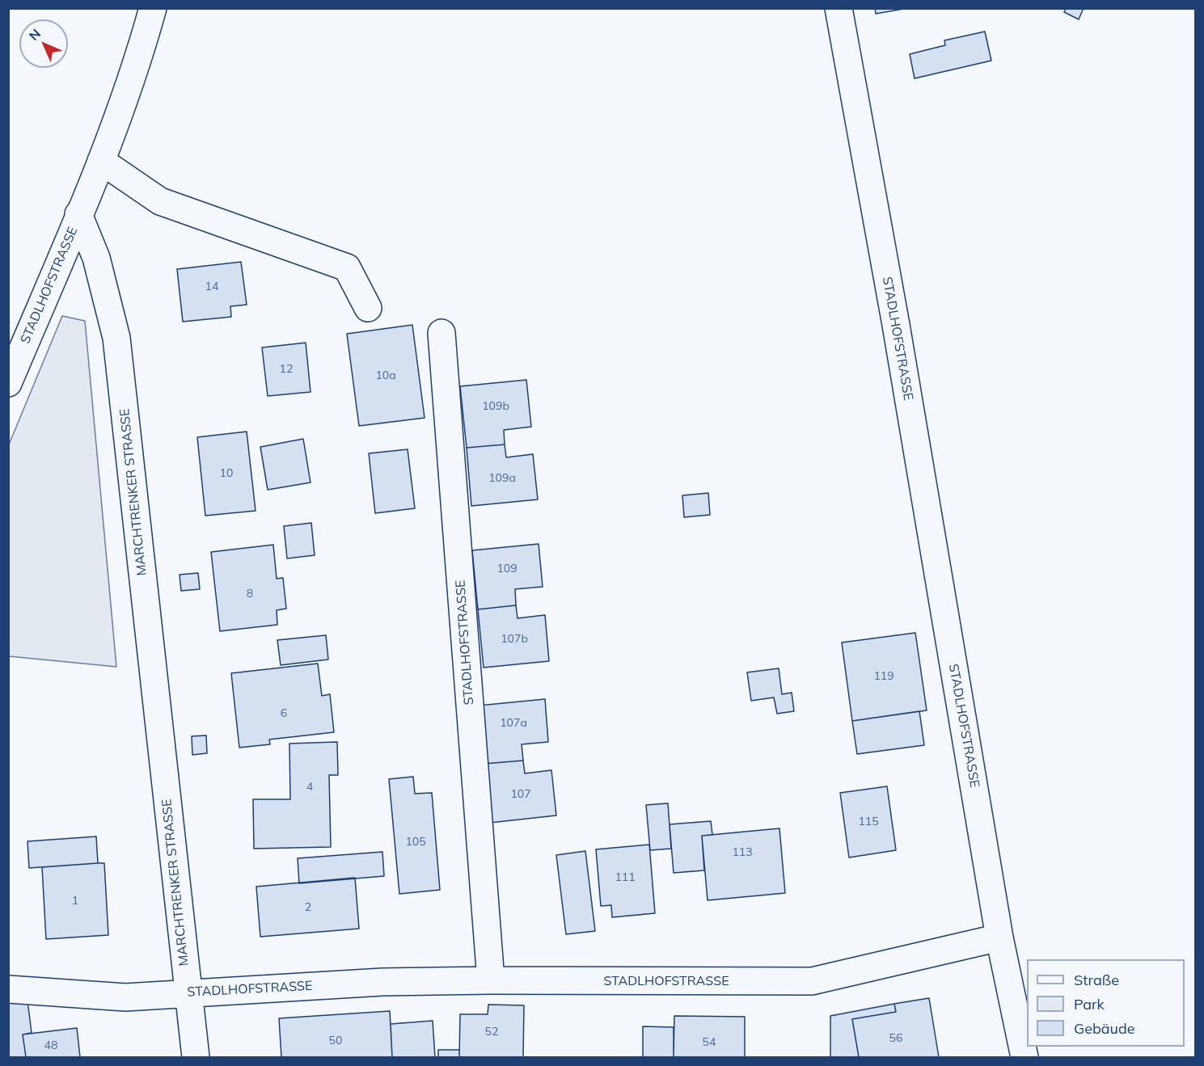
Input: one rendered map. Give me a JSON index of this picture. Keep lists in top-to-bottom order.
{
  "streets": {
    "street": ["STADLHOFSTRASSE", "MARCHTRENKER STRASSE"]
  },
  "crossings": [
    ["STADLHOFSTRASSE", "MARCHTRENKER STRASSE"]
  ],
  "house_numbers": [
    "14",
    "12",
    "10a",
    "109b",
    "10",
    "109a",
    "109",
    "8",
    "107b",
    "119",
    "6",
    "107a",
    "4",
    "107",
    "115",
    "105",
    "113",
    "111",
    "1",
    "2",
    "52",
    "56",
    "50",
    "54",
    "48"
  ],
  "legend": ["Straße", "Park", "Gebäude"],
  "north": "top left"
}
